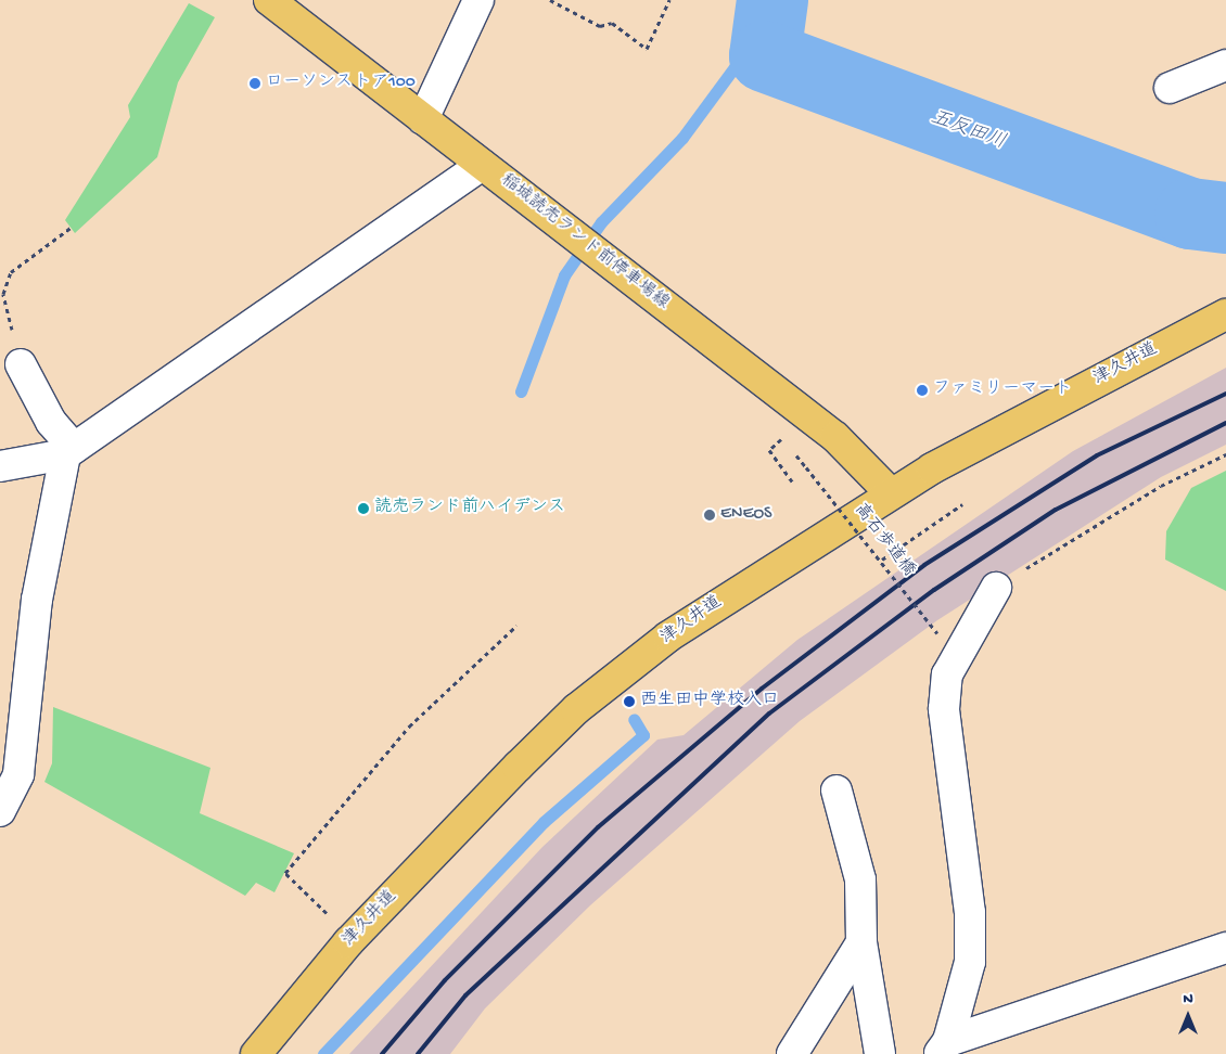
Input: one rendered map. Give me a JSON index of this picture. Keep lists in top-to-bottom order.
{
  "streets": {
    "main road": ["稲城読売ランド前停車場線", "津久井道"],
    "path": ["高石歩道橋"]
  },
  "crossings": [
    ["稲城読売ランド前停車場線", "津久井道"]
  ],
  "water": ["五反田川"],
  "places": [
    "ローソンストア100",
    "ファミリーマート",
    "読売ランド前ハイデンス",
    "ENEOS",
    "西生田中学校入口"
  ],
  "north": "top"
}
